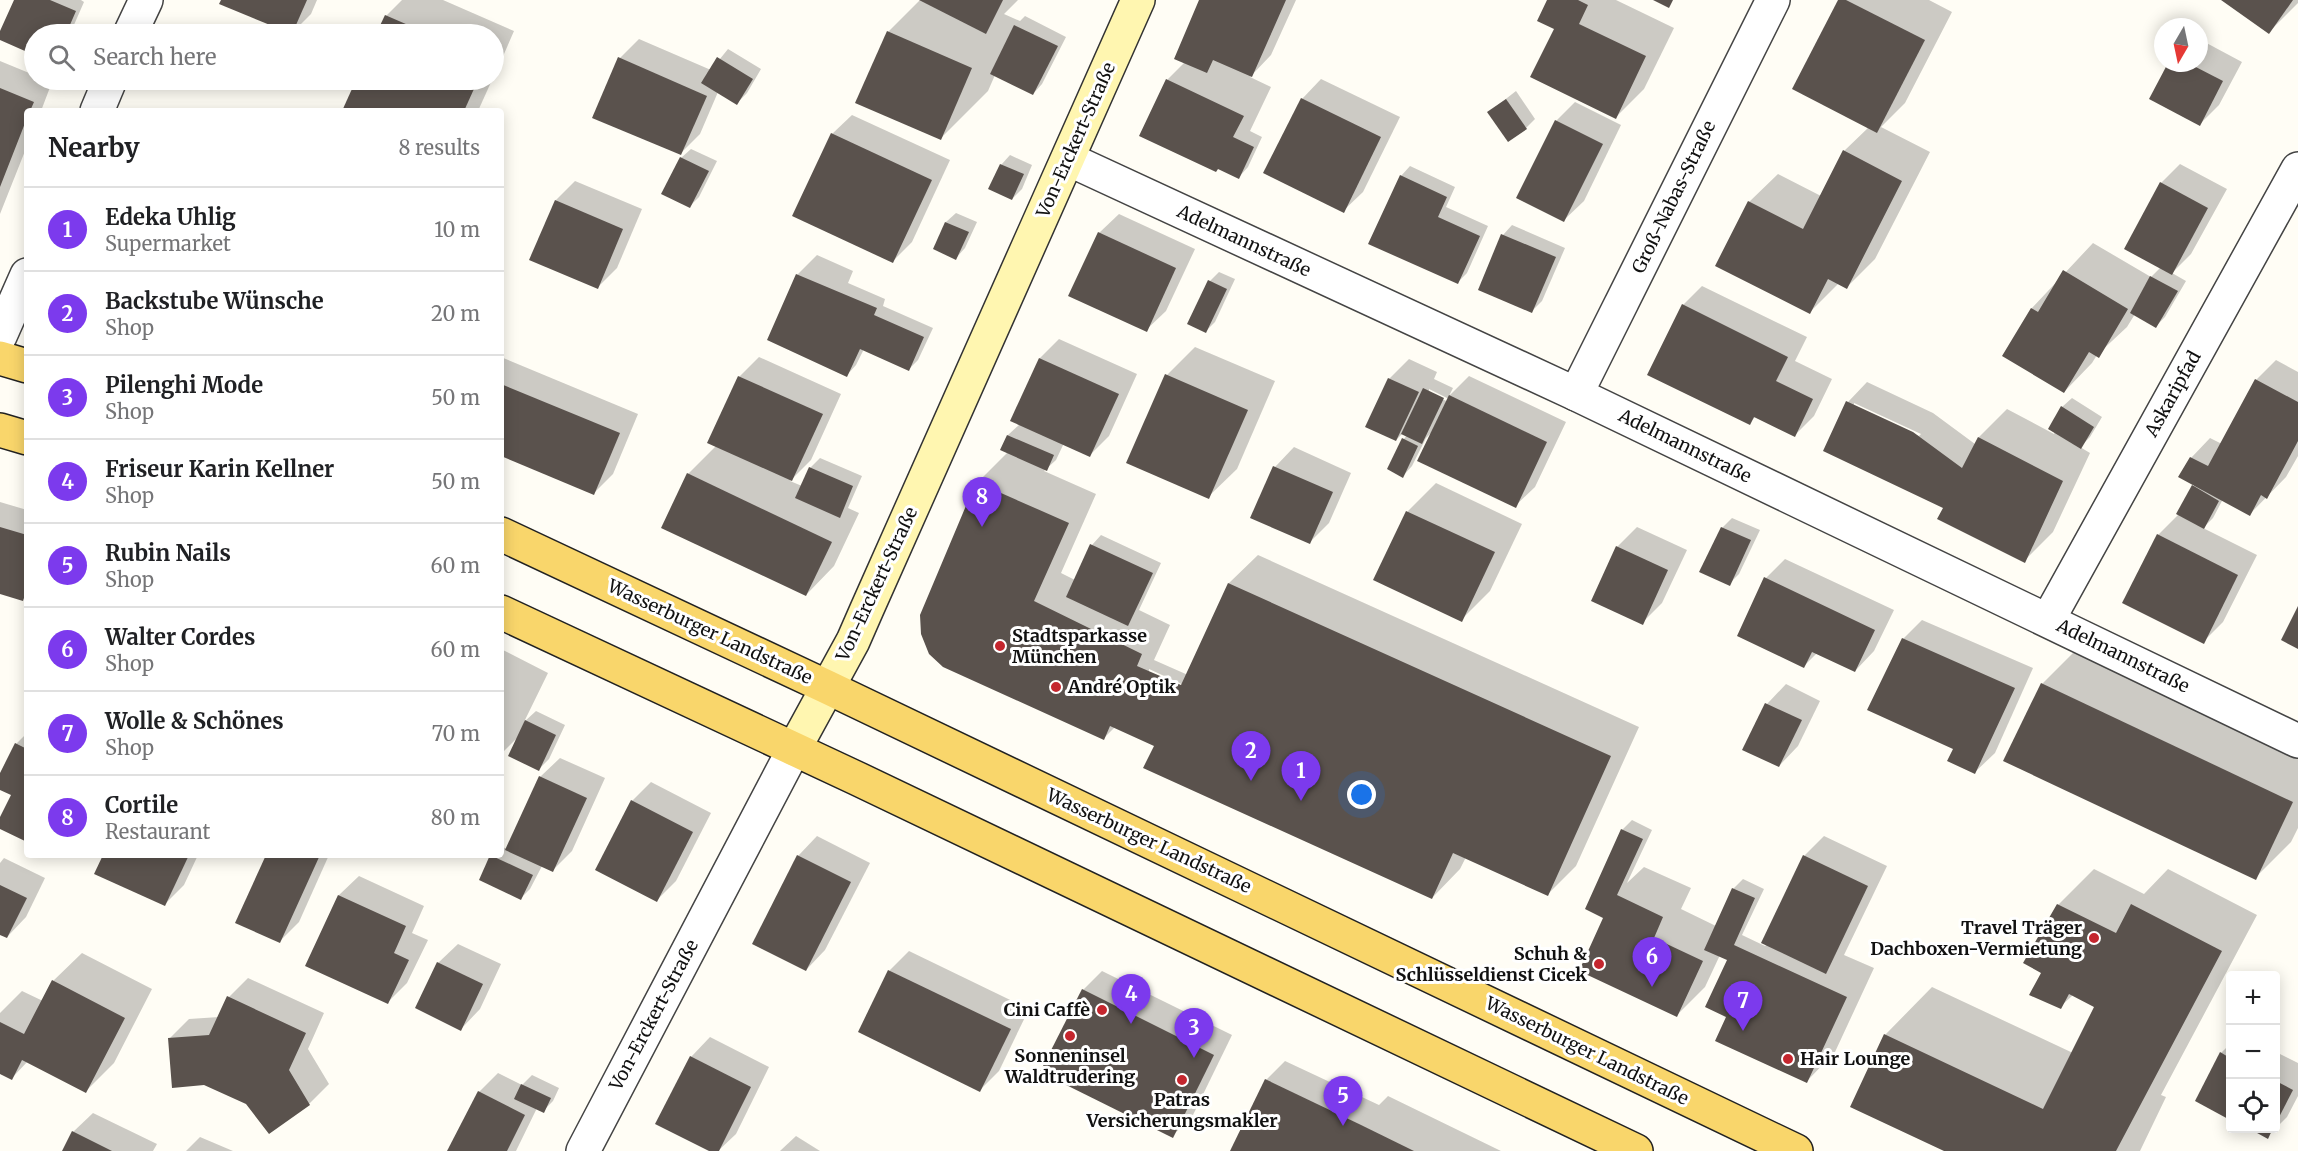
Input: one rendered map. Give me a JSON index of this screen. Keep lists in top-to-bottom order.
{
  "streets": {
    "main road": ["Wasserburger Landstraße"],
    "street": [
      "Von-Erckert-Straße",
      "Groß-Nabas-Straße",
      "Adelmannstraße",
      "Askaripfad"
    ]
  },
  "crossings": [
    ["Von-Erckert-Straße", "Adelmannstraße"],
    ["Von-Erckert-Straße", "Wasserburger Landstraße"],
    ["Groß-Nabas-Straße", "Adelmannstraße"],
    ["Adelmannstraße", "Askaripfad"]
  ],
  "places": [
    "Stadtsparkasse München",
    "André Optik",
    "Travel Träger Dachboxen-Vermietung",
    "Schuh & Schlüsseldienst Cicek",
    "Cini Caffè",
    "Sonneninsel Waldtrudering",
    "Hair Lounge",
    "Patras Versicherungsmakler"
  ],
  "north": "bottom",
  "page": {
    "search": "Search here",
    "heading": ["Nearby", "8 results"],
    "list": [
      {
        "mark": "1",
        "name": "Edeka Uhlig",
        "note": "Supermarket",
        "value": "10 m"
      },
      {
        "mark": "2",
        "name": "Backstube Wünsche",
        "note": "Shop",
        "value": "20 m"
      },
      {
        "mark": "3",
        "name": "Pilenghi Mode",
        "note": "Shop",
        "value": "50 m"
      },
      {
        "mark": "4",
        "name": "Friseur Karin Kellner",
        "note": "Shop",
        "value": "50 m"
      },
      {
        "mark": "5",
        "name": "Rubin Nails",
        "note": "Shop",
        "value": "60 m"
      },
      {
        "mark": "6",
        "name": "Walter Cordes",
        "note": "Shop",
        "value": "60 m"
      },
      {
        "mark": "7",
        "name": "Wolle & Schönes",
        "note": "Shop",
        "value": "70 m"
      },
      {
        "mark": "8",
        "name": "Cortile",
        "note": "Restaurant",
        "value": "80 m"
      }
    ],
    "pins": [
      "8",
      "2",
      "1",
      "6",
      "4",
      "7",
      "3",
      "5"
    ],
    "map_buttons": ["+", "−"]
  }
}
